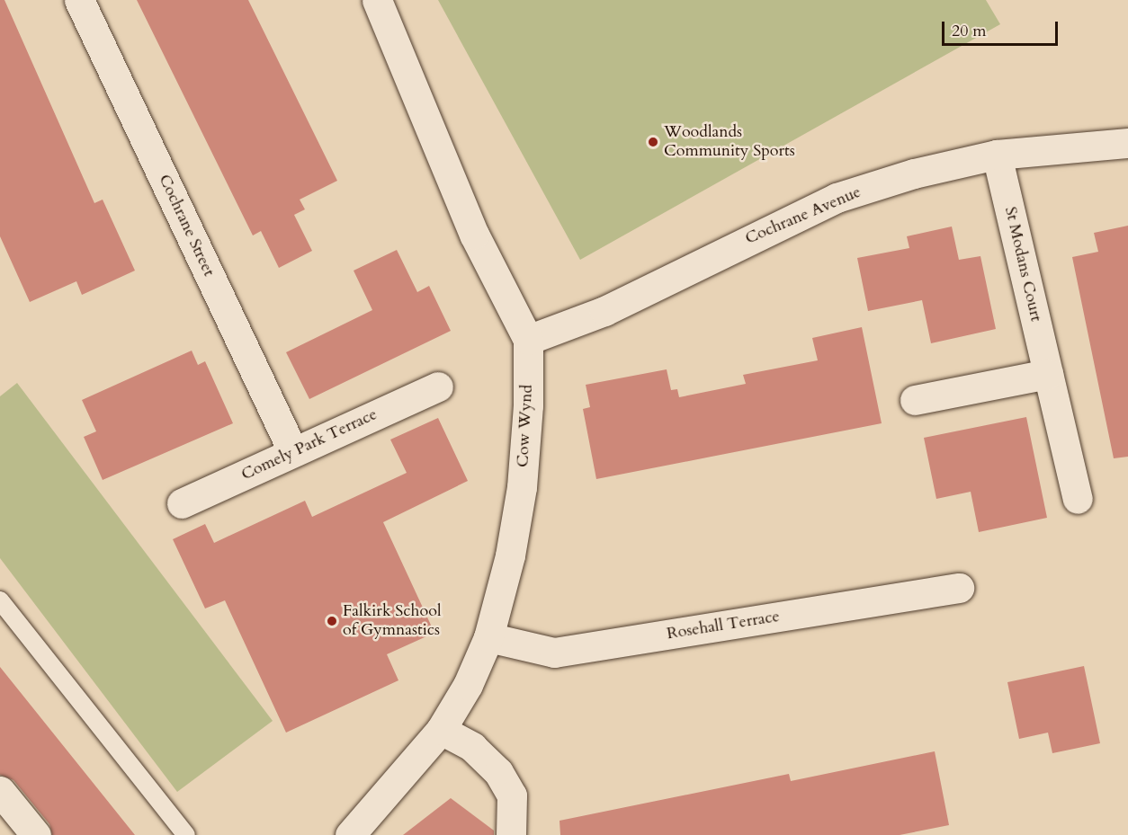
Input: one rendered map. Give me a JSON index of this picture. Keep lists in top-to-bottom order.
{
  "streets": {
    "street": [
      "Cochrane Avenue",
      "Cochrane Street",
      "St Modans Court",
      "Cow Wynd",
      "Comely Park Terrace",
      "Rosehall Terrace"
    ]
  },
  "crossings": [
    ["Cochrane Avenue", "St Modans Court"],
    ["Cochrane Avenue", "Cow Wynd"],
    ["Cochrane Street", "Comely Park Terrace"],
    ["Cow Wynd", "Rosehall Terrace"]
  ],
  "places": ["Woodlands Community Sports", "Falkirk School of Gymnastics"],
  "scale_bar": "20 m"
}
